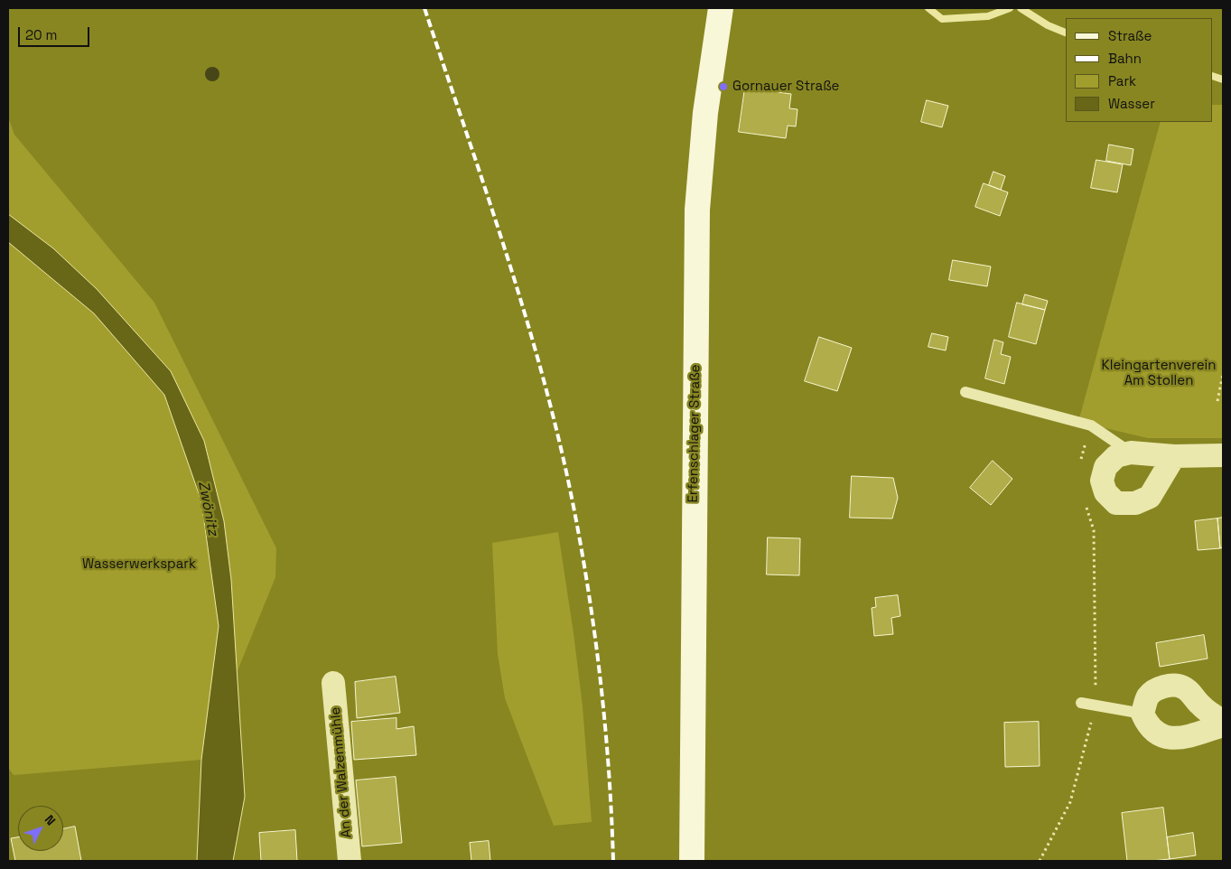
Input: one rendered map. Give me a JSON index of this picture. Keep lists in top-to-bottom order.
{
  "streets": {
    "main road": ["Erfenschlager Straße"],
    "street": ["An der Walzenmühle"]
  },
  "water": ["Zwönitz"],
  "parks": ["Kleingartenverein Am Stollen", "Wasserwerkspark"],
  "places": ["Gornauer Straße"],
  "legend": [
    "Straße",
    "Bahn",
    "Park",
    "Wasser"
  ],
  "scale_bar": "20 m",
  "north": "top right"
}
